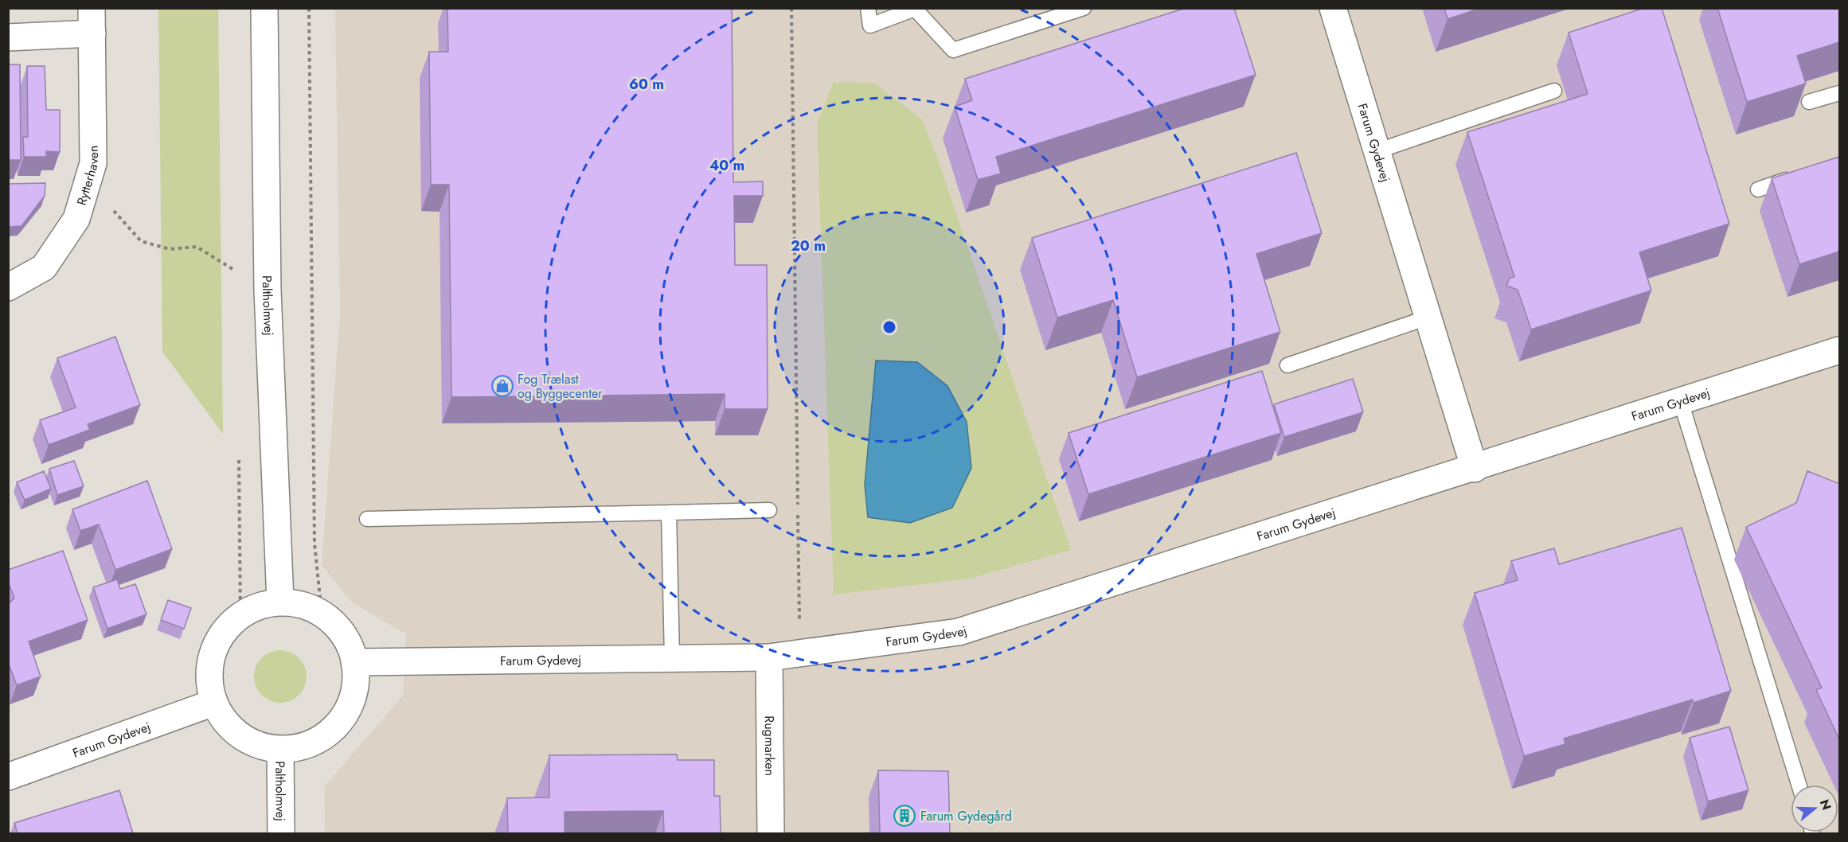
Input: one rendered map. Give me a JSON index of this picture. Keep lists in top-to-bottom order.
{
  "streets": {
    "street": [
      "Farum Gydevej",
      "Rytterhaven",
      "Paltholmvej",
      "Rugmarken"
    ]
  },
  "crossings": [
    ["Farum Gydevej", "Paltholmvej"],
    ["Farum Gydevej", "Rugmarken"]
  ],
  "places": {
    "shop": ["Fog Trælast og Byggecenter"],
    "building": ["Farum Gydegård"]
  },
  "north": "right",
  "rings": ["60 m", "40 m", "20 m"]
}
